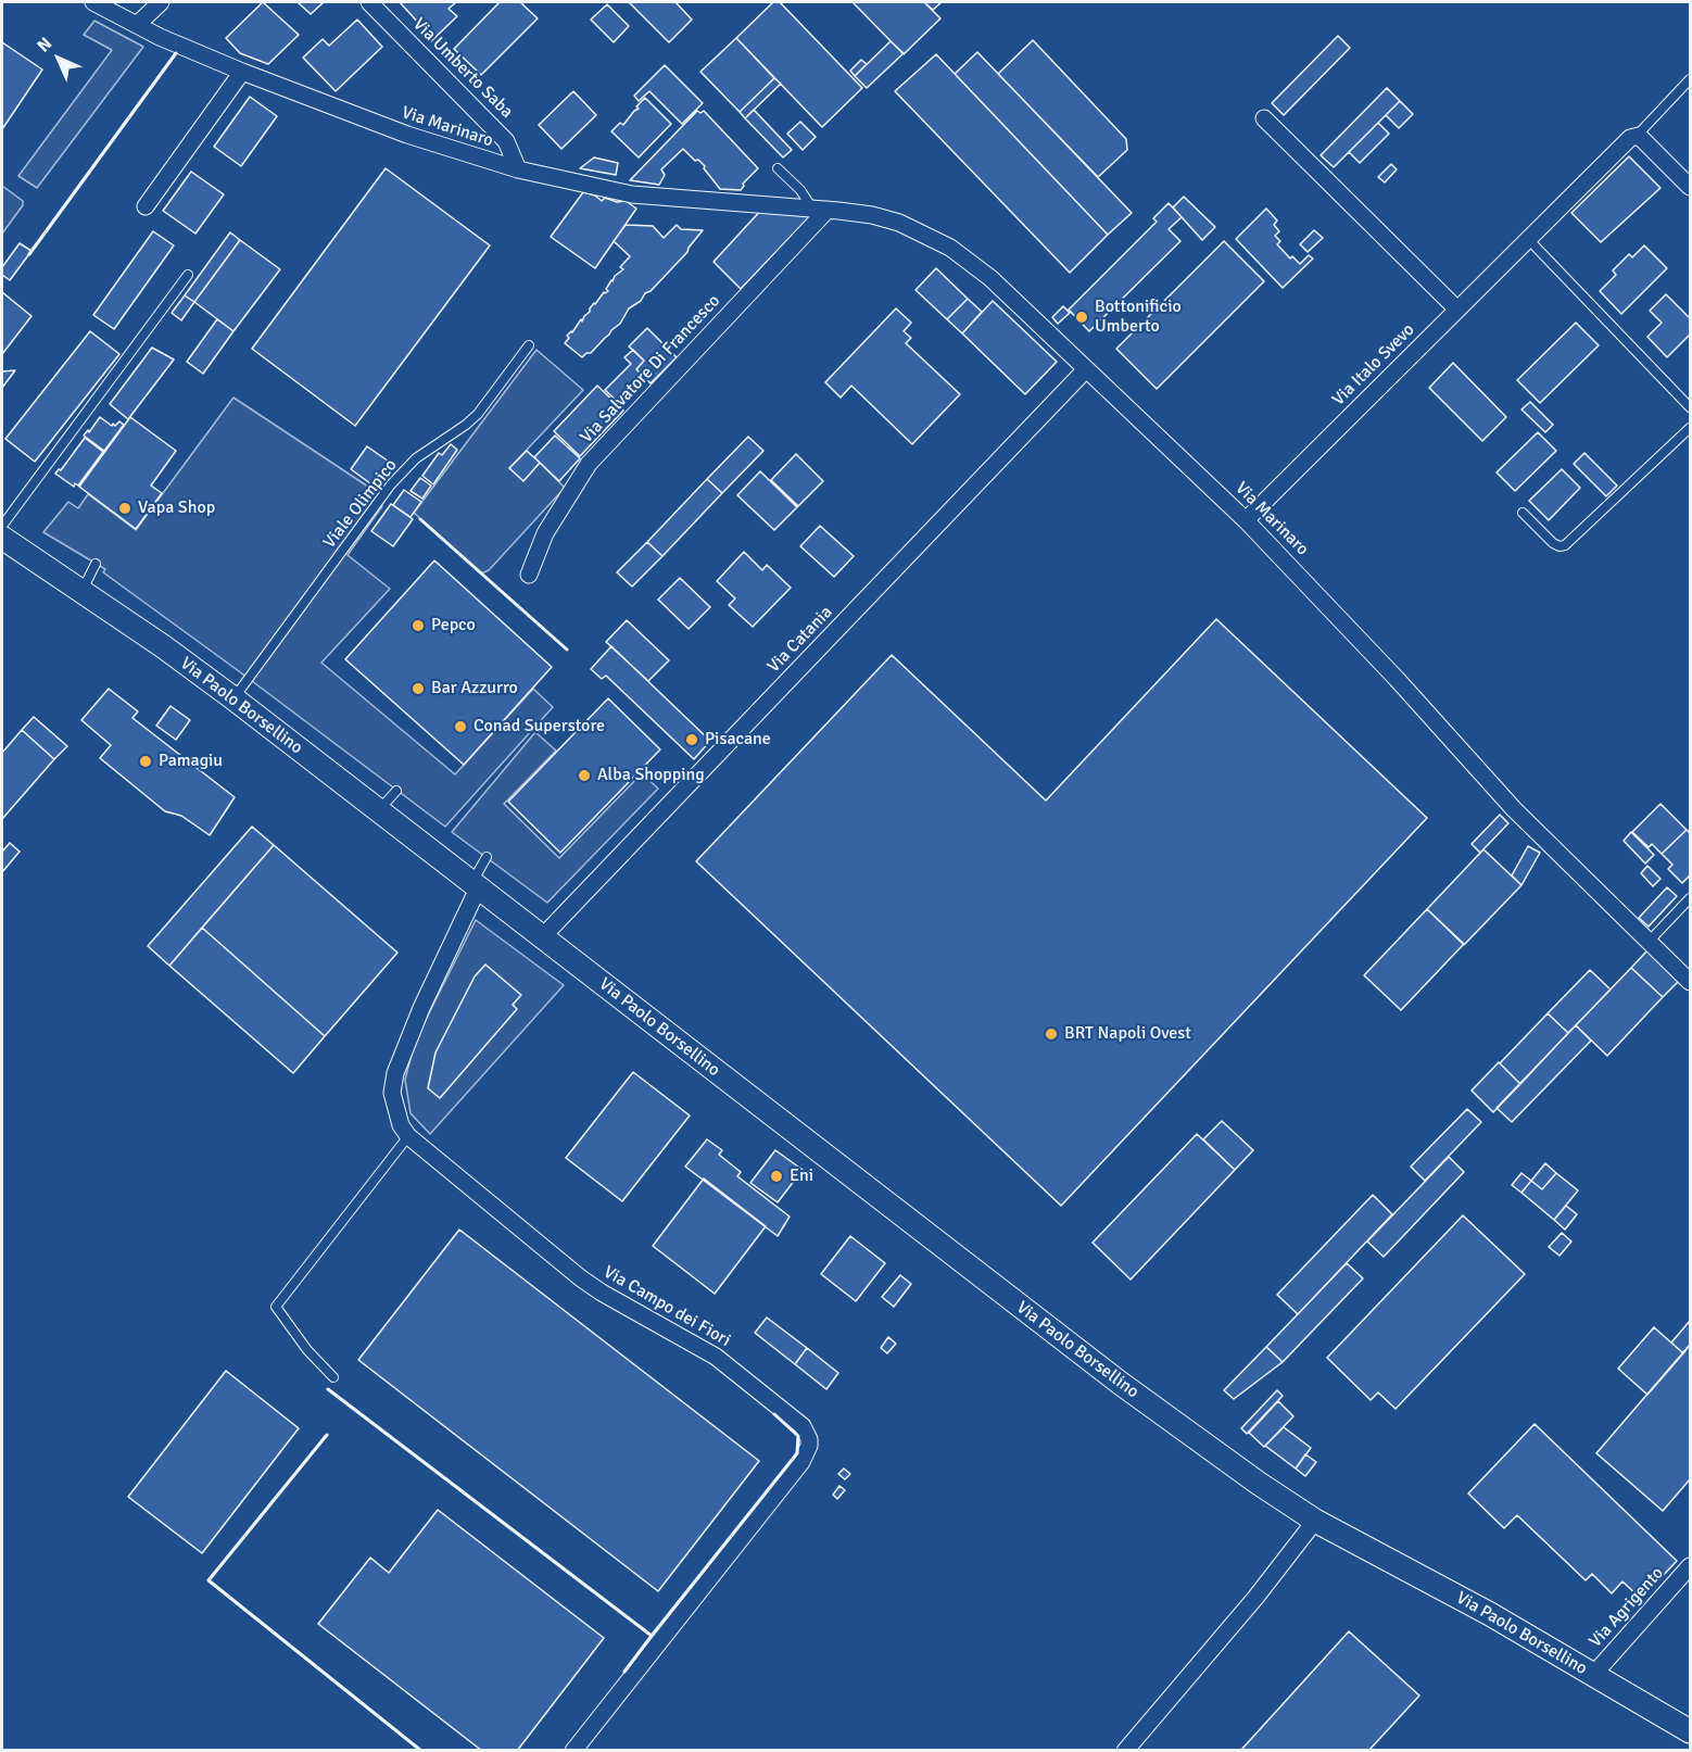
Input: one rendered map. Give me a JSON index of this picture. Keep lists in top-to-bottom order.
{
  "streets": {
    "main road": ["Via Paolo Borsellino"],
    "street": [
      "Via Umberto Saba",
      "Via Marinaro",
      "Via Italo Svevo",
      "Via Salvatore Di Francesco",
      "Via Catania",
      "Via Campo dei Fiori",
      "Via Agrigento"
    ],
    "lane": ["Viale Olimpico"]
  },
  "crossings": [
    ["Via Umberto Saba", "Via Marinaro"],
    ["Via Marinaro", "Via Italo Svevo"],
    ["Via Marinaro", "Via Salvatore Di Francesco"],
    ["Via Marinaro", "Via Catania"],
    ["Viale Olimpico", "Via Paolo Borsellino"],
    ["Via Catania", "Via Paolo Borsellino"],
    ["Via Paolo Borsellino", "Via Campo dei Fiori"],
    ["Via Paolo Borsellino", "Via Agrigento"]
  ],
  "places": [
    "Bottonificio Umberto",
    "Vapa Shop",
    "Pepco",
    "Bar Azzurro",
    "Conad Superstore",
    "Pisacane",
    "Pamagiu",
    "Alba Shopping",
    "BRT Napoli Ovest",
    "Eni"
  ],
  "north": "top left"
}
